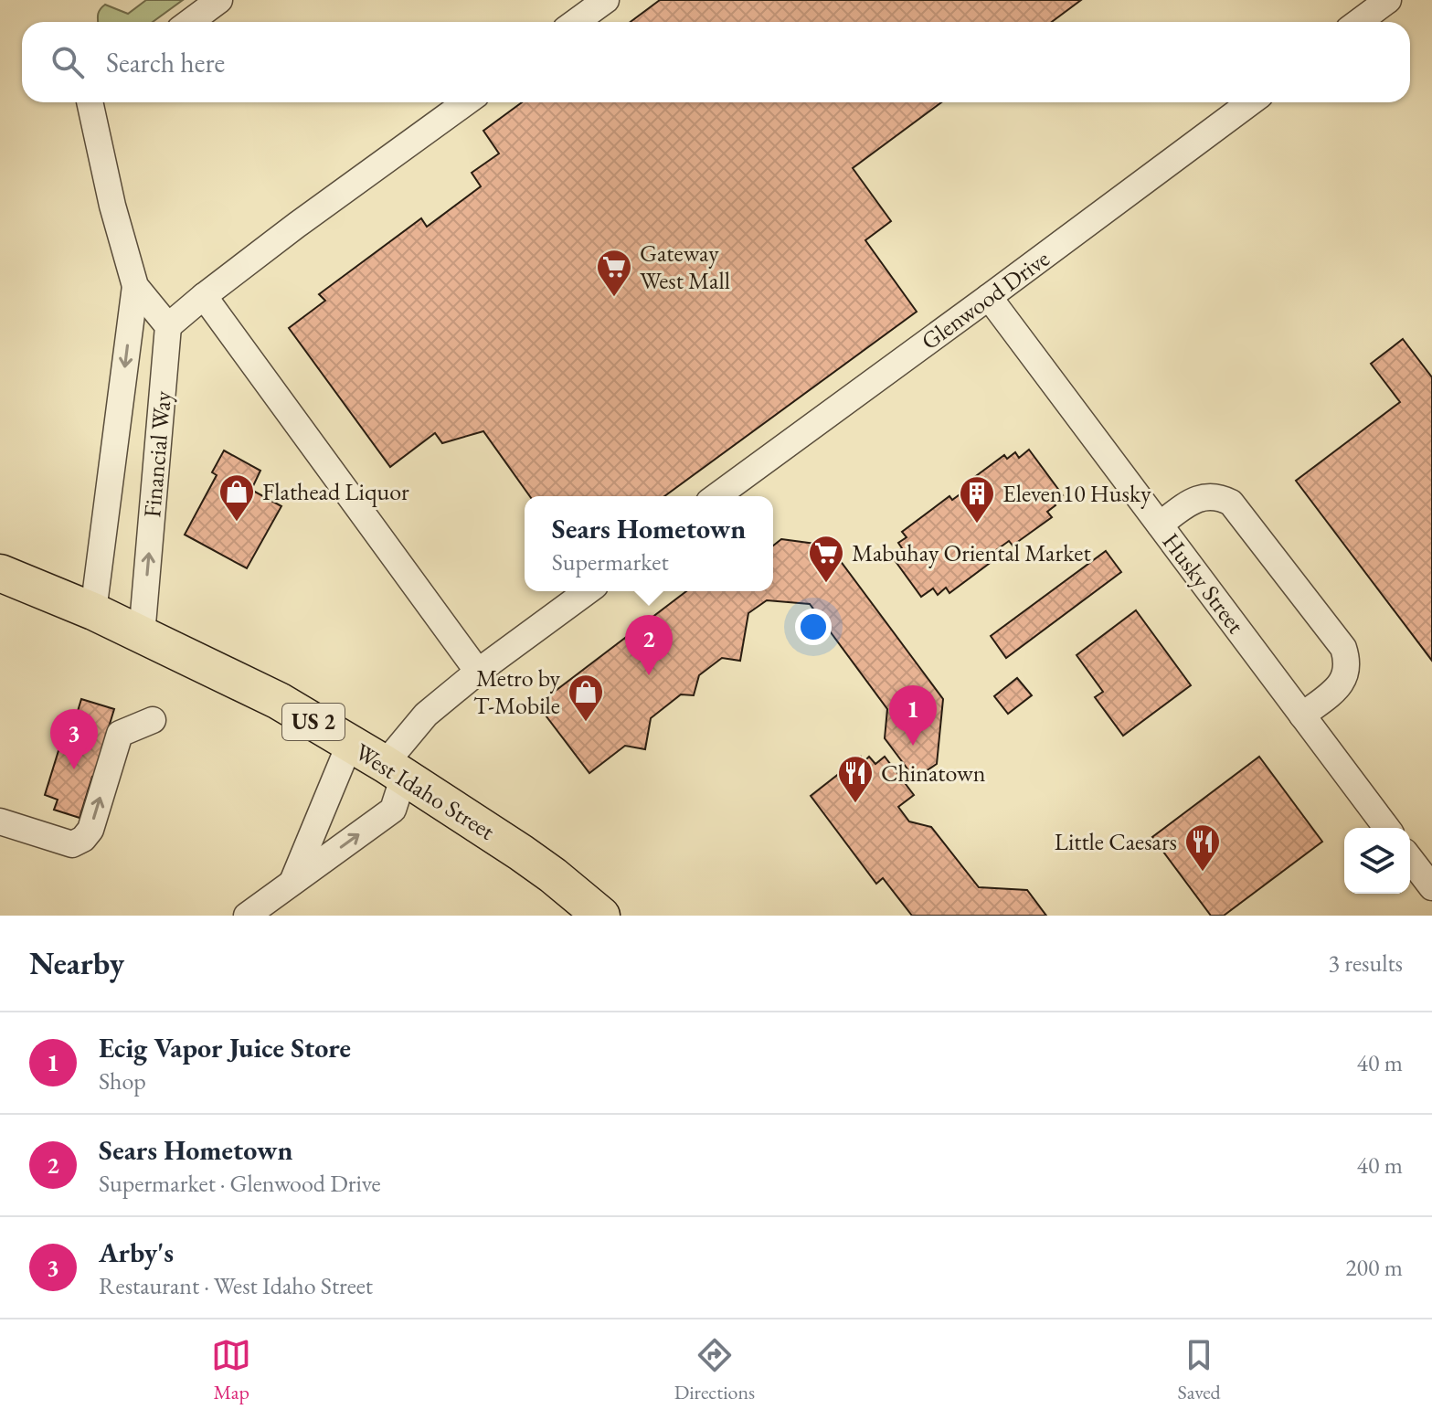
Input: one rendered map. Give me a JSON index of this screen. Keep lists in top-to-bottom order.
{
  "streets": {
    "highway": ["US 2", "West Idaho Street"],
    "street": ["Glenwood Drive", "Financial Way", "Husky Street"]
  },
  "crossings": [
    ["Glenwood Drive", "Husky Street"],
    ["Financial Way", "West Idaho Street"]
  ],
  "places": {
    "supermarket": ["Gateway West Mall", "Mabuhay Oriental Market"],
    "shop": ["Flathead Liquor", "Metro by T-Mobile"],
    "building": ["Eleven10 Husky"],
    "restaurant": ["Chinatown", "Little Caesars"]
  },
  "page": {
    "search": "Search here",
    "popup": ["Sears Hometown", "Supermarket"],
    "pins": ["2", "1", "3"],
    "heading": ["Nearby", "3 results"],
    "list": [
      {
        "mark": "1",
        "name": "Ecig Vapor Juice Store",
        "note": "Shop",
        "value": "40 m"
      },
      {
        "mark": "2",
        "name": "Sears Hometown",
        "note": "Supermarket · Glenwood Drive",
        "value": "40 m"
      },
      {
        "mark": "3",
        "name": "Arby's",
        "note": "Restaurant · West Idaho Street",
        "value": "200 m"
      }
    ],
    "nav": ["Map", "Directions", "Saved"]
  }
}
